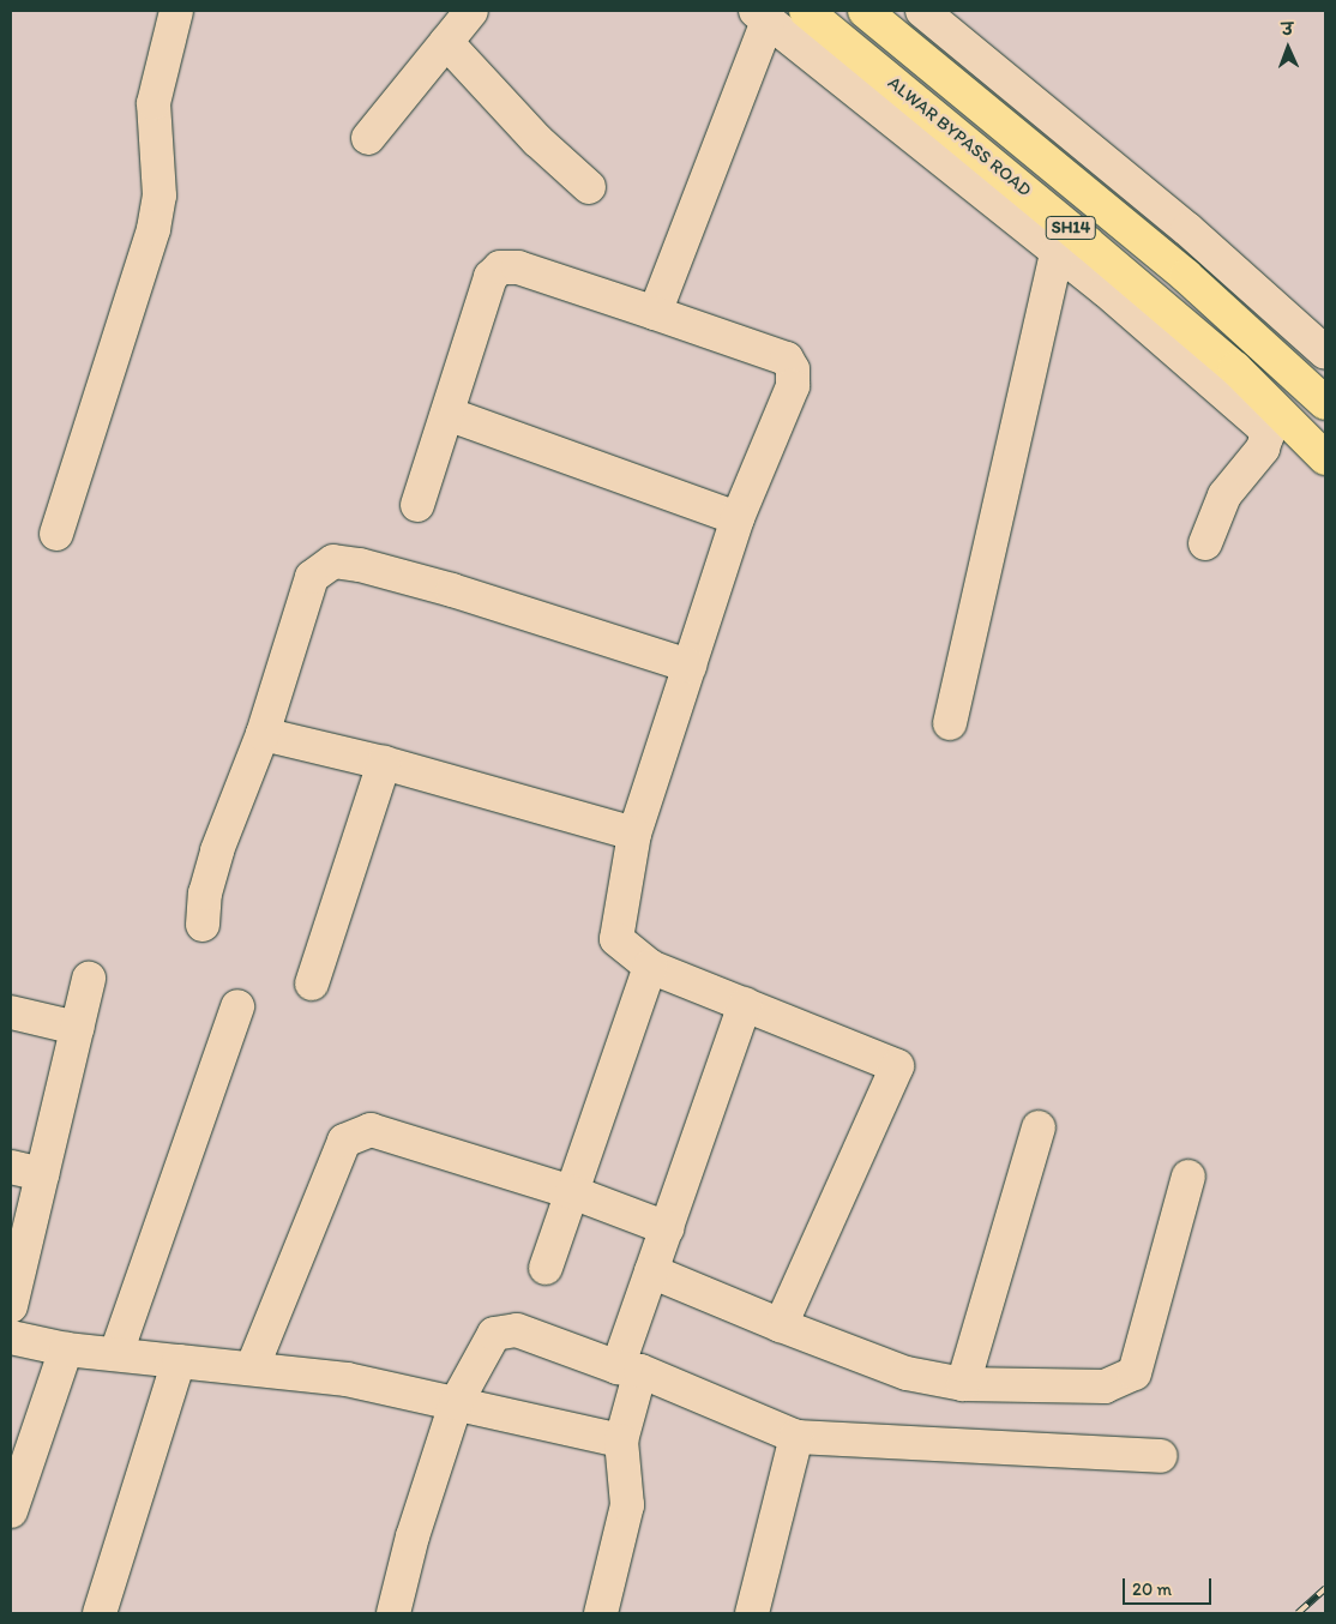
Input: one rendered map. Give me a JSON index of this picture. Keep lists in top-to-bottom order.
{
  "streets": {
    "main road": ["ALWAR BYPASS ROAD", "SH14"]
  },
  "scale_bar": "20 m",
  "north": "top"
}
